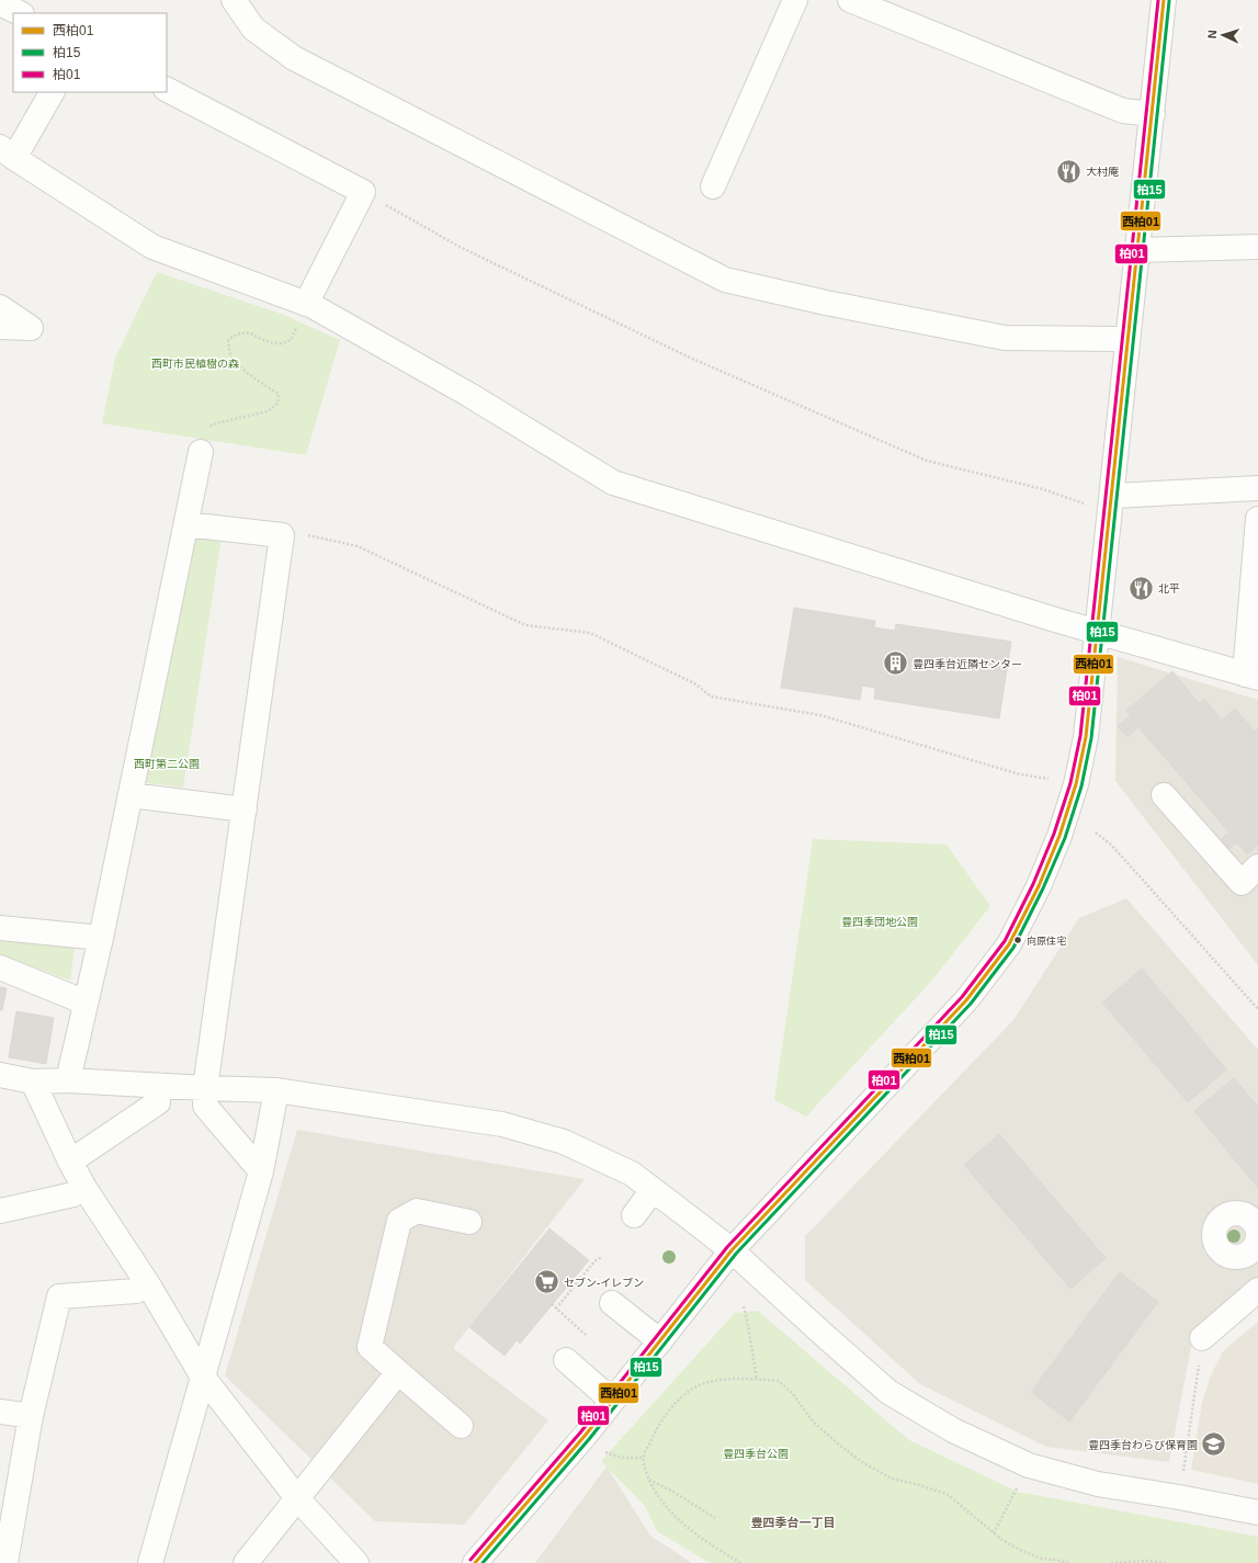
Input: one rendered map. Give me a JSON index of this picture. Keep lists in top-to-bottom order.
{
  "districts": ["豊四季台一丁目"],
  "parks": [
    "西町市民植樹の森",
    "西町第二公園",
    "豊四季団地公園",
    "豊四季台公園"
  ],
  "places": {
    "restaurant": ["大村庵", "北平"],
    "building": ["豊四季台近隣センター"],
    "other": ["向原住宅"],
    "supermarket": ["セブン-イレブン"],
    "school or university": ["豊四季台わらび保育園"]
  },
  "lines": ["transit line 西柏01", "transit line 柏01", "transit line 柏15"],
  "legend": ["西柏01", "柏15", "柏01"],
  "north": "left"
}
